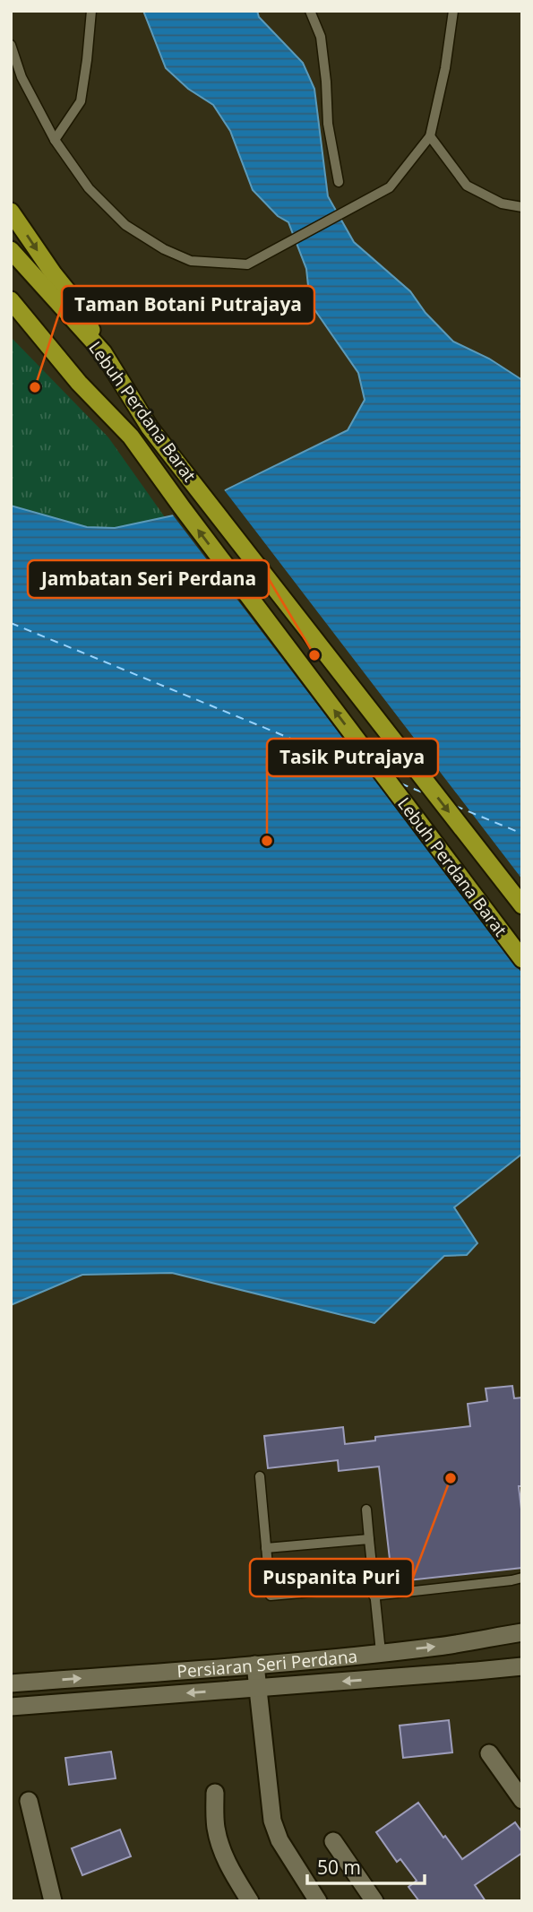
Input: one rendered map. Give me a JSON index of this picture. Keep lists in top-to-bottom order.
{
  "streets": {
    "main road": ["Lebuh Perdana Barat"],
    "street": ["Persiaran Seri Perdana"]
  },
  "places": [
    "Taman Botani Putrajaya",
    "Jambatan Seri Perdana",
    "Tasik Putrajaya",
    "Puspanita Puri"
  ],
  "scale_bar": "50 m"
}
